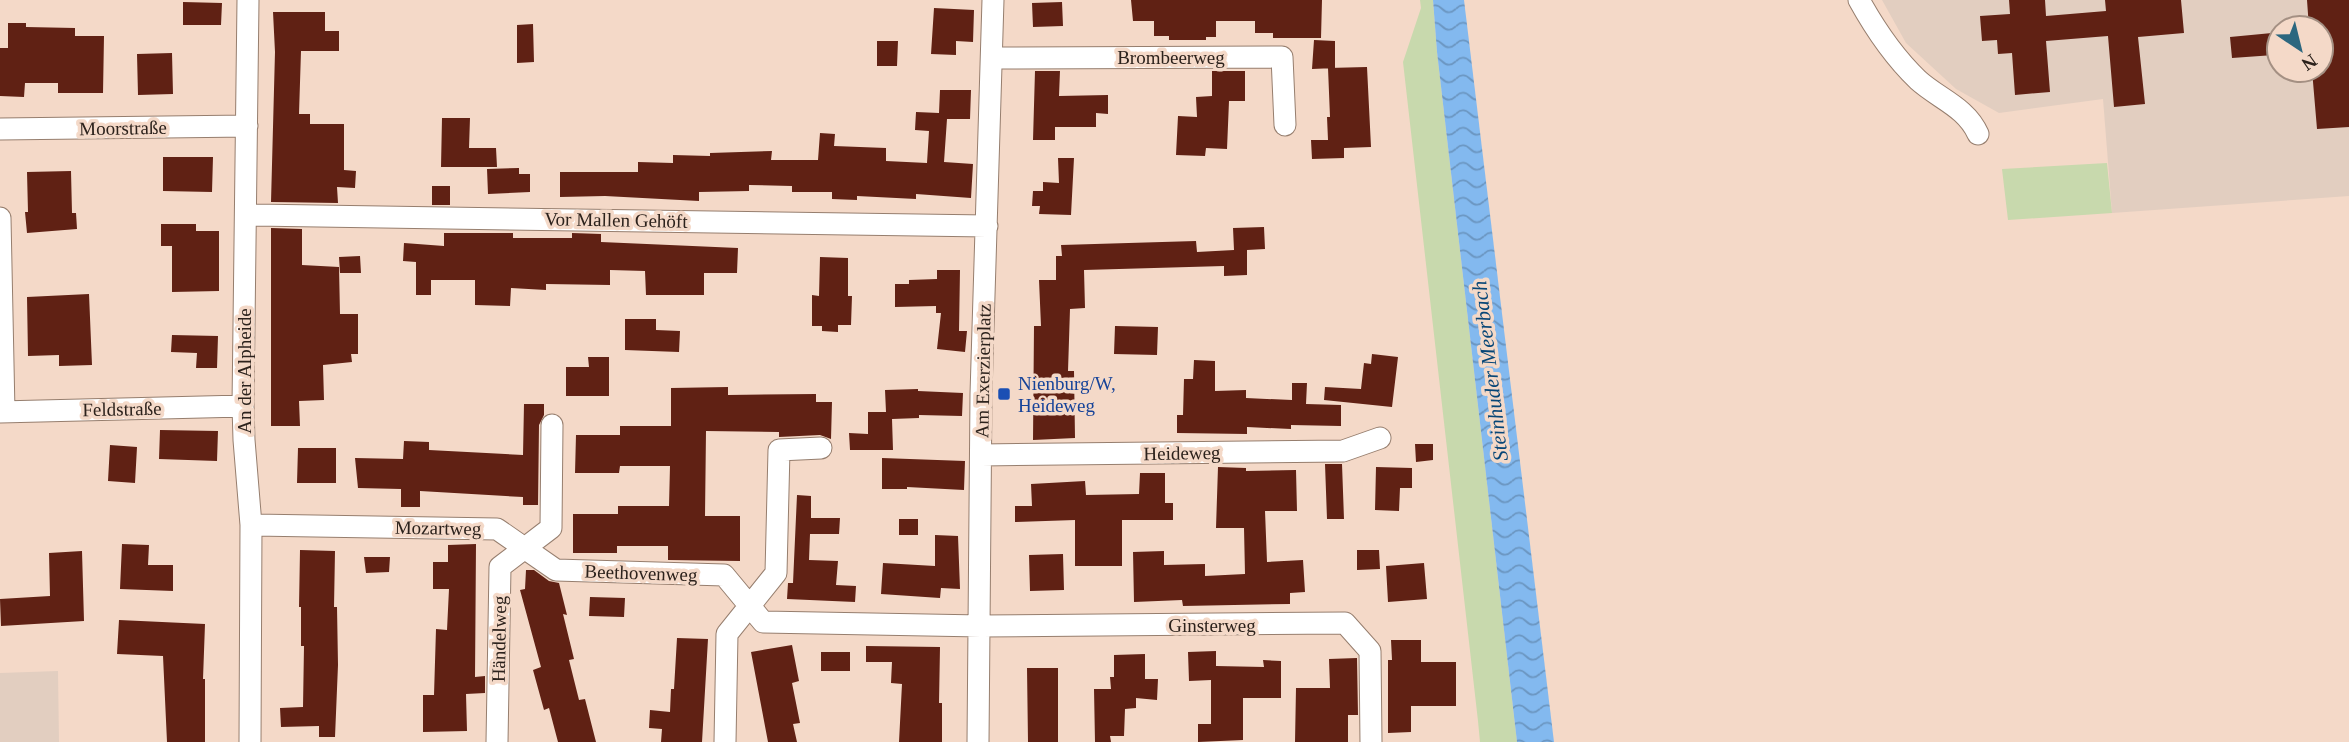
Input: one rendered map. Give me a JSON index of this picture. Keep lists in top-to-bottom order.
{
  "streets": {
    "street": [
      "Brombeerweg",
      "Moorstraße",
      "Vor Mallen Gehöft",
      "An der Alpheide",
      "Am Exerzierplatz",
      "Feldstraße",
      "Heideweg",
      "Mozartweg",
      "Beethovenweg",
      "Ginsterweg",
      "Händelweg"
    ]
  },
  "crossings": [
    ["Brombeerweg", "Am Exerzierplatz"],
    ["Moorstraße", "An der Alpheide"],
    ["Vor Mallen Gehöft", "An der Alpheide"],
    ["Vor Mallen Gehöft", "Am Exerzierplatz"],
    ["An der Alpheide", "Feldstraße"],
    ["An der Alpheide", "Mozartweg"],
    ["Am Exerzierplatz", "Heideweg"],
    ["Am Exerzierplatz", "Beethovenweg"],
    ["Am Exerzierplatz", "Ginsterweg"],
    ["Mozartweg", "Beethovenweg"],
    ["Mozartweg", "Händelweg"],
    ["Beethovenweg", "Ginsterweg"],
    ["Beethovenweg", "Händelweg"]
  ],
  "water": ["Steinhuder Meerbach"],
  "places": {
    "transit": ["Nienburg/W, Heideweg"]
  },
  "north": "bottom right"
}
